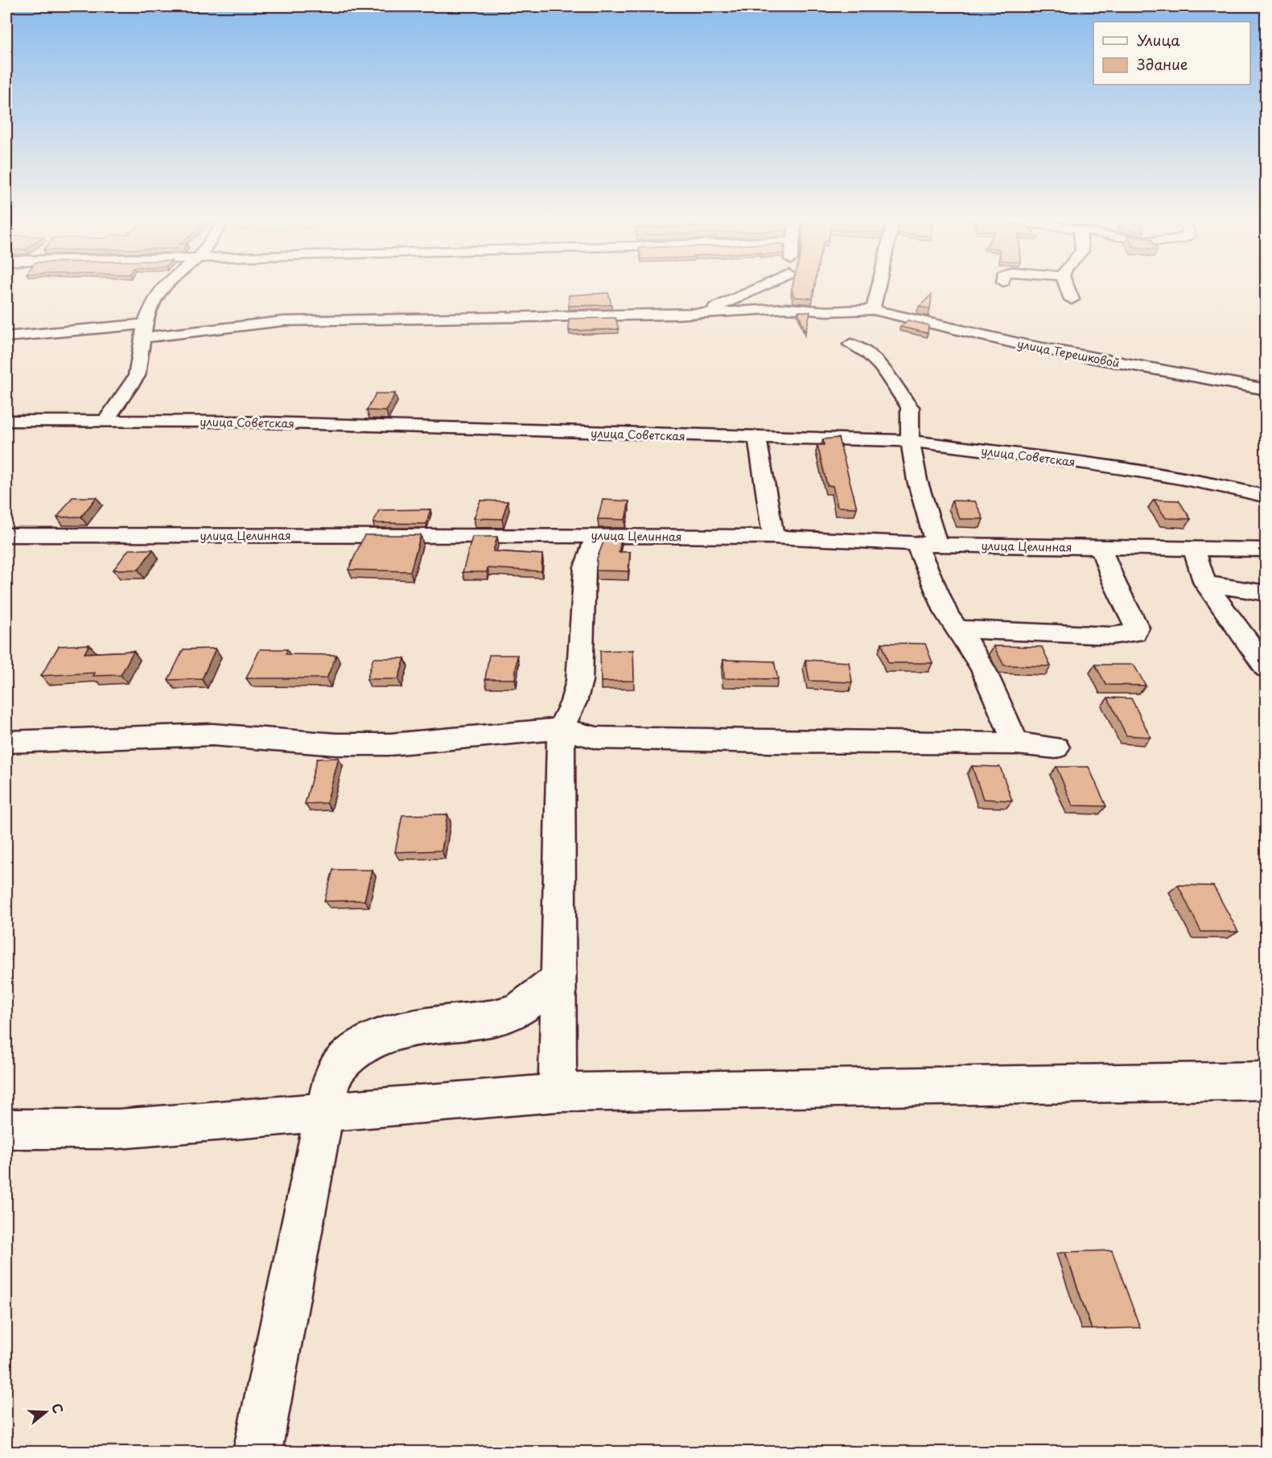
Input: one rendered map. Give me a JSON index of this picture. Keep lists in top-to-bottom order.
{
  "streets": {
    "street": ["улица Терешковой", "улица Советская", "улица Целинная"]
  },
  "legend": ["Улица", "Здание"],
  "north": "right"
}
